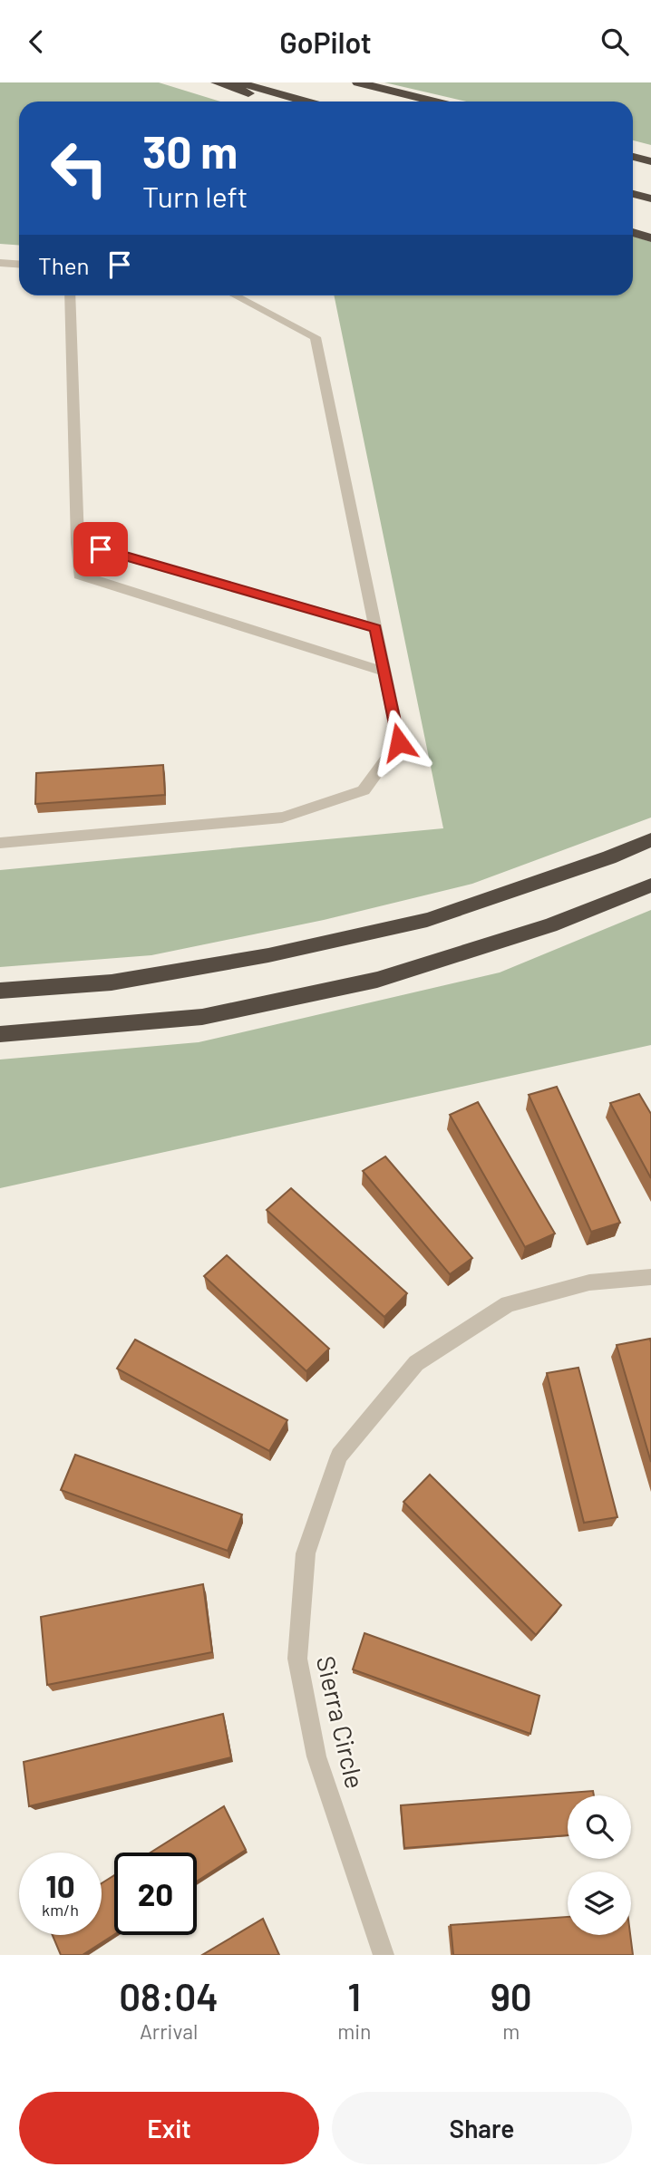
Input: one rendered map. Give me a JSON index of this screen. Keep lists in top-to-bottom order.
{
  "streets": {
    "street": ["Sierra Circle"]
  },
  "page": {
    "header": "GoPilot",
    "turn": ["30 m", "Turn left"],
    "then": "Then",
    "speed": "10 km/h",
    "limit": "20",
    "eta": [
      "08:04",
      "Arrival",
      "1",
      "min",
      "90",
      "m"
    ],
    "buttons": ["Exit", "Share"]
  }
}
